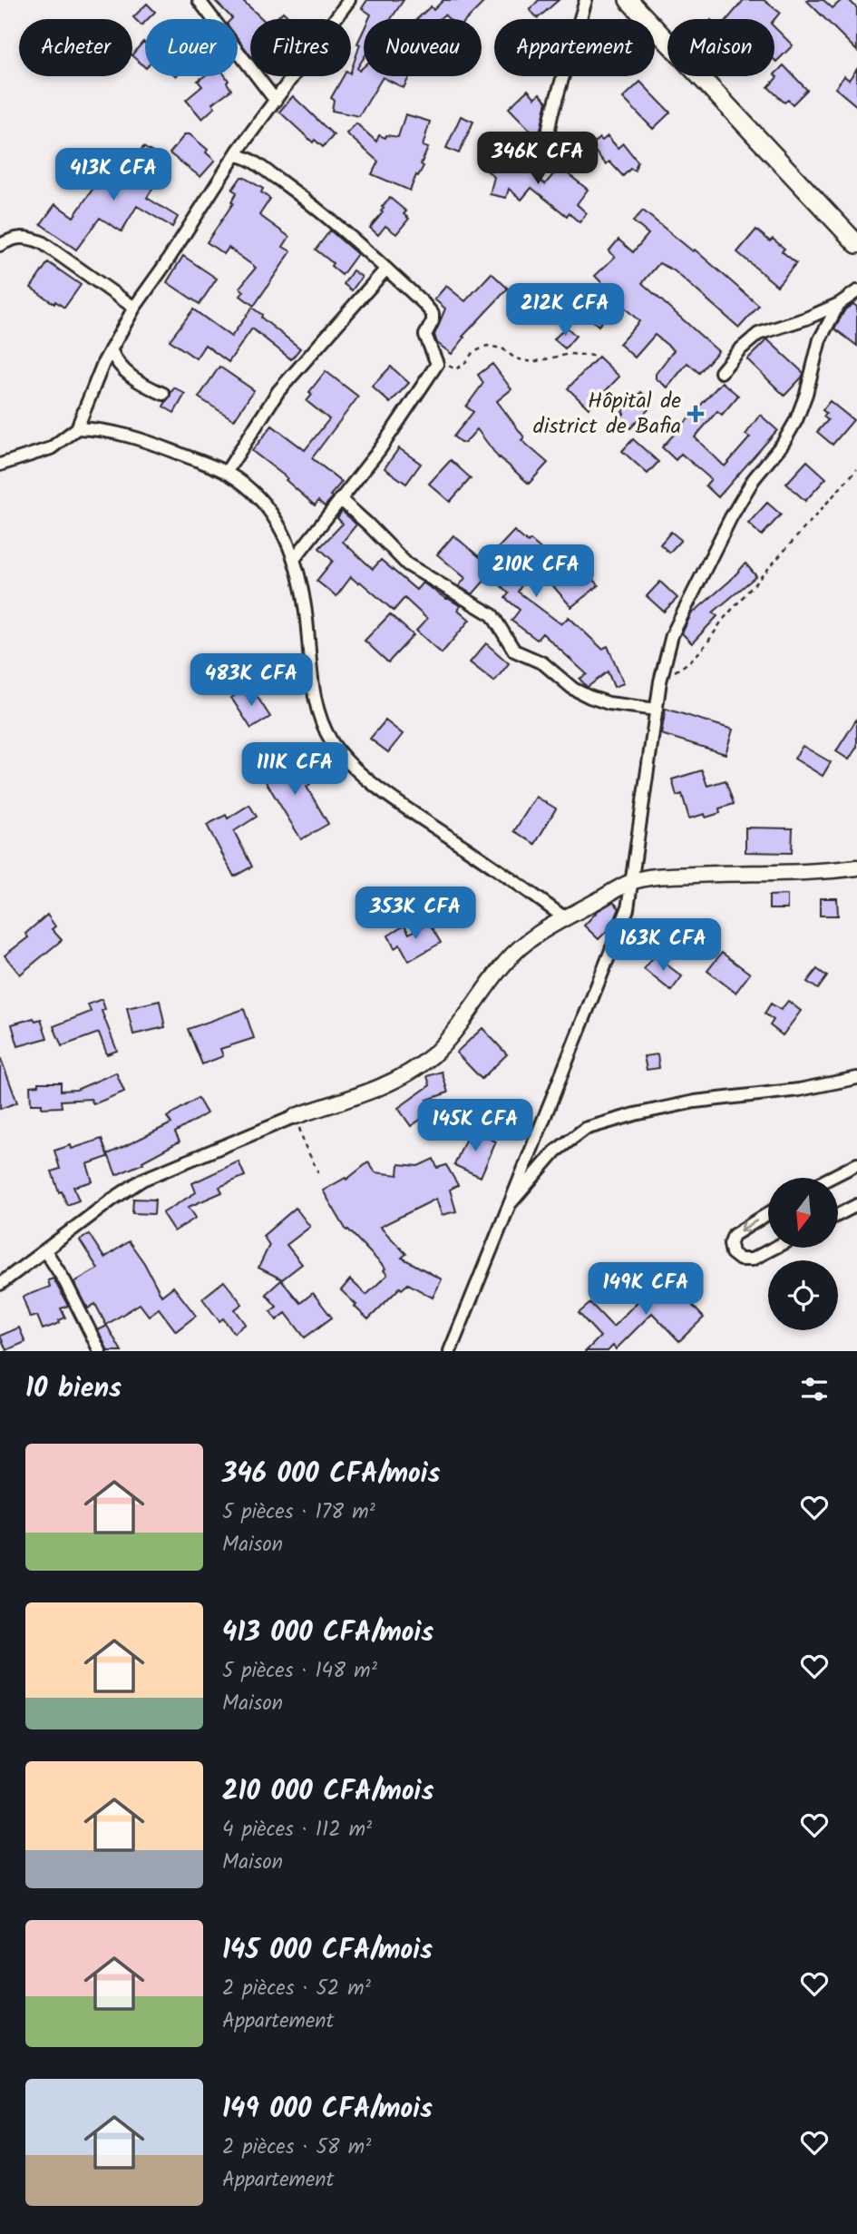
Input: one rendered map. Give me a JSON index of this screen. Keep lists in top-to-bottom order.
{
  "places": {
    "health": ["Hôpital de district de Bafia"]
  },
  "north": "bottom",
  "page": {
    "chip": [
      "Acheter",
      "Louer",
      "Filtres",
      "Nouveau",
      "Appartement",
      "Maison"
    ],
    "price": [
      "346K CFA",
      "413K CFA",
      "212K CFA",
      "210K CFA",
      "483K CFA",
      "111K CFA",
      "353K CFA",
      "163K CFA",
      "145K CFA",
      "149K CFA"
    ],
    "heading": "10 biens",
    "list": [
      {
        "name": "346 000 CFA/mois",
        "note": "5 pièces · 178 m² · Maison"
      },
      {
        "name": "413 000 CFA/mois",
        "note": "5 pièces · 148 m² · Maison"
      },
      {
        "name": "210 000 CFA/mois",
        "note": "4 pièces · 112 m² · Maison"
      },
      {
        "name": "145 000 CFA/mois",
        "note": "2 pièces · 52 m² · Appartement"
      },
      {
        "name": "149 000 CFA/mois",
        "note": "2 pièces · 58 m² · Appartement"
      }
    ]
  }
}
